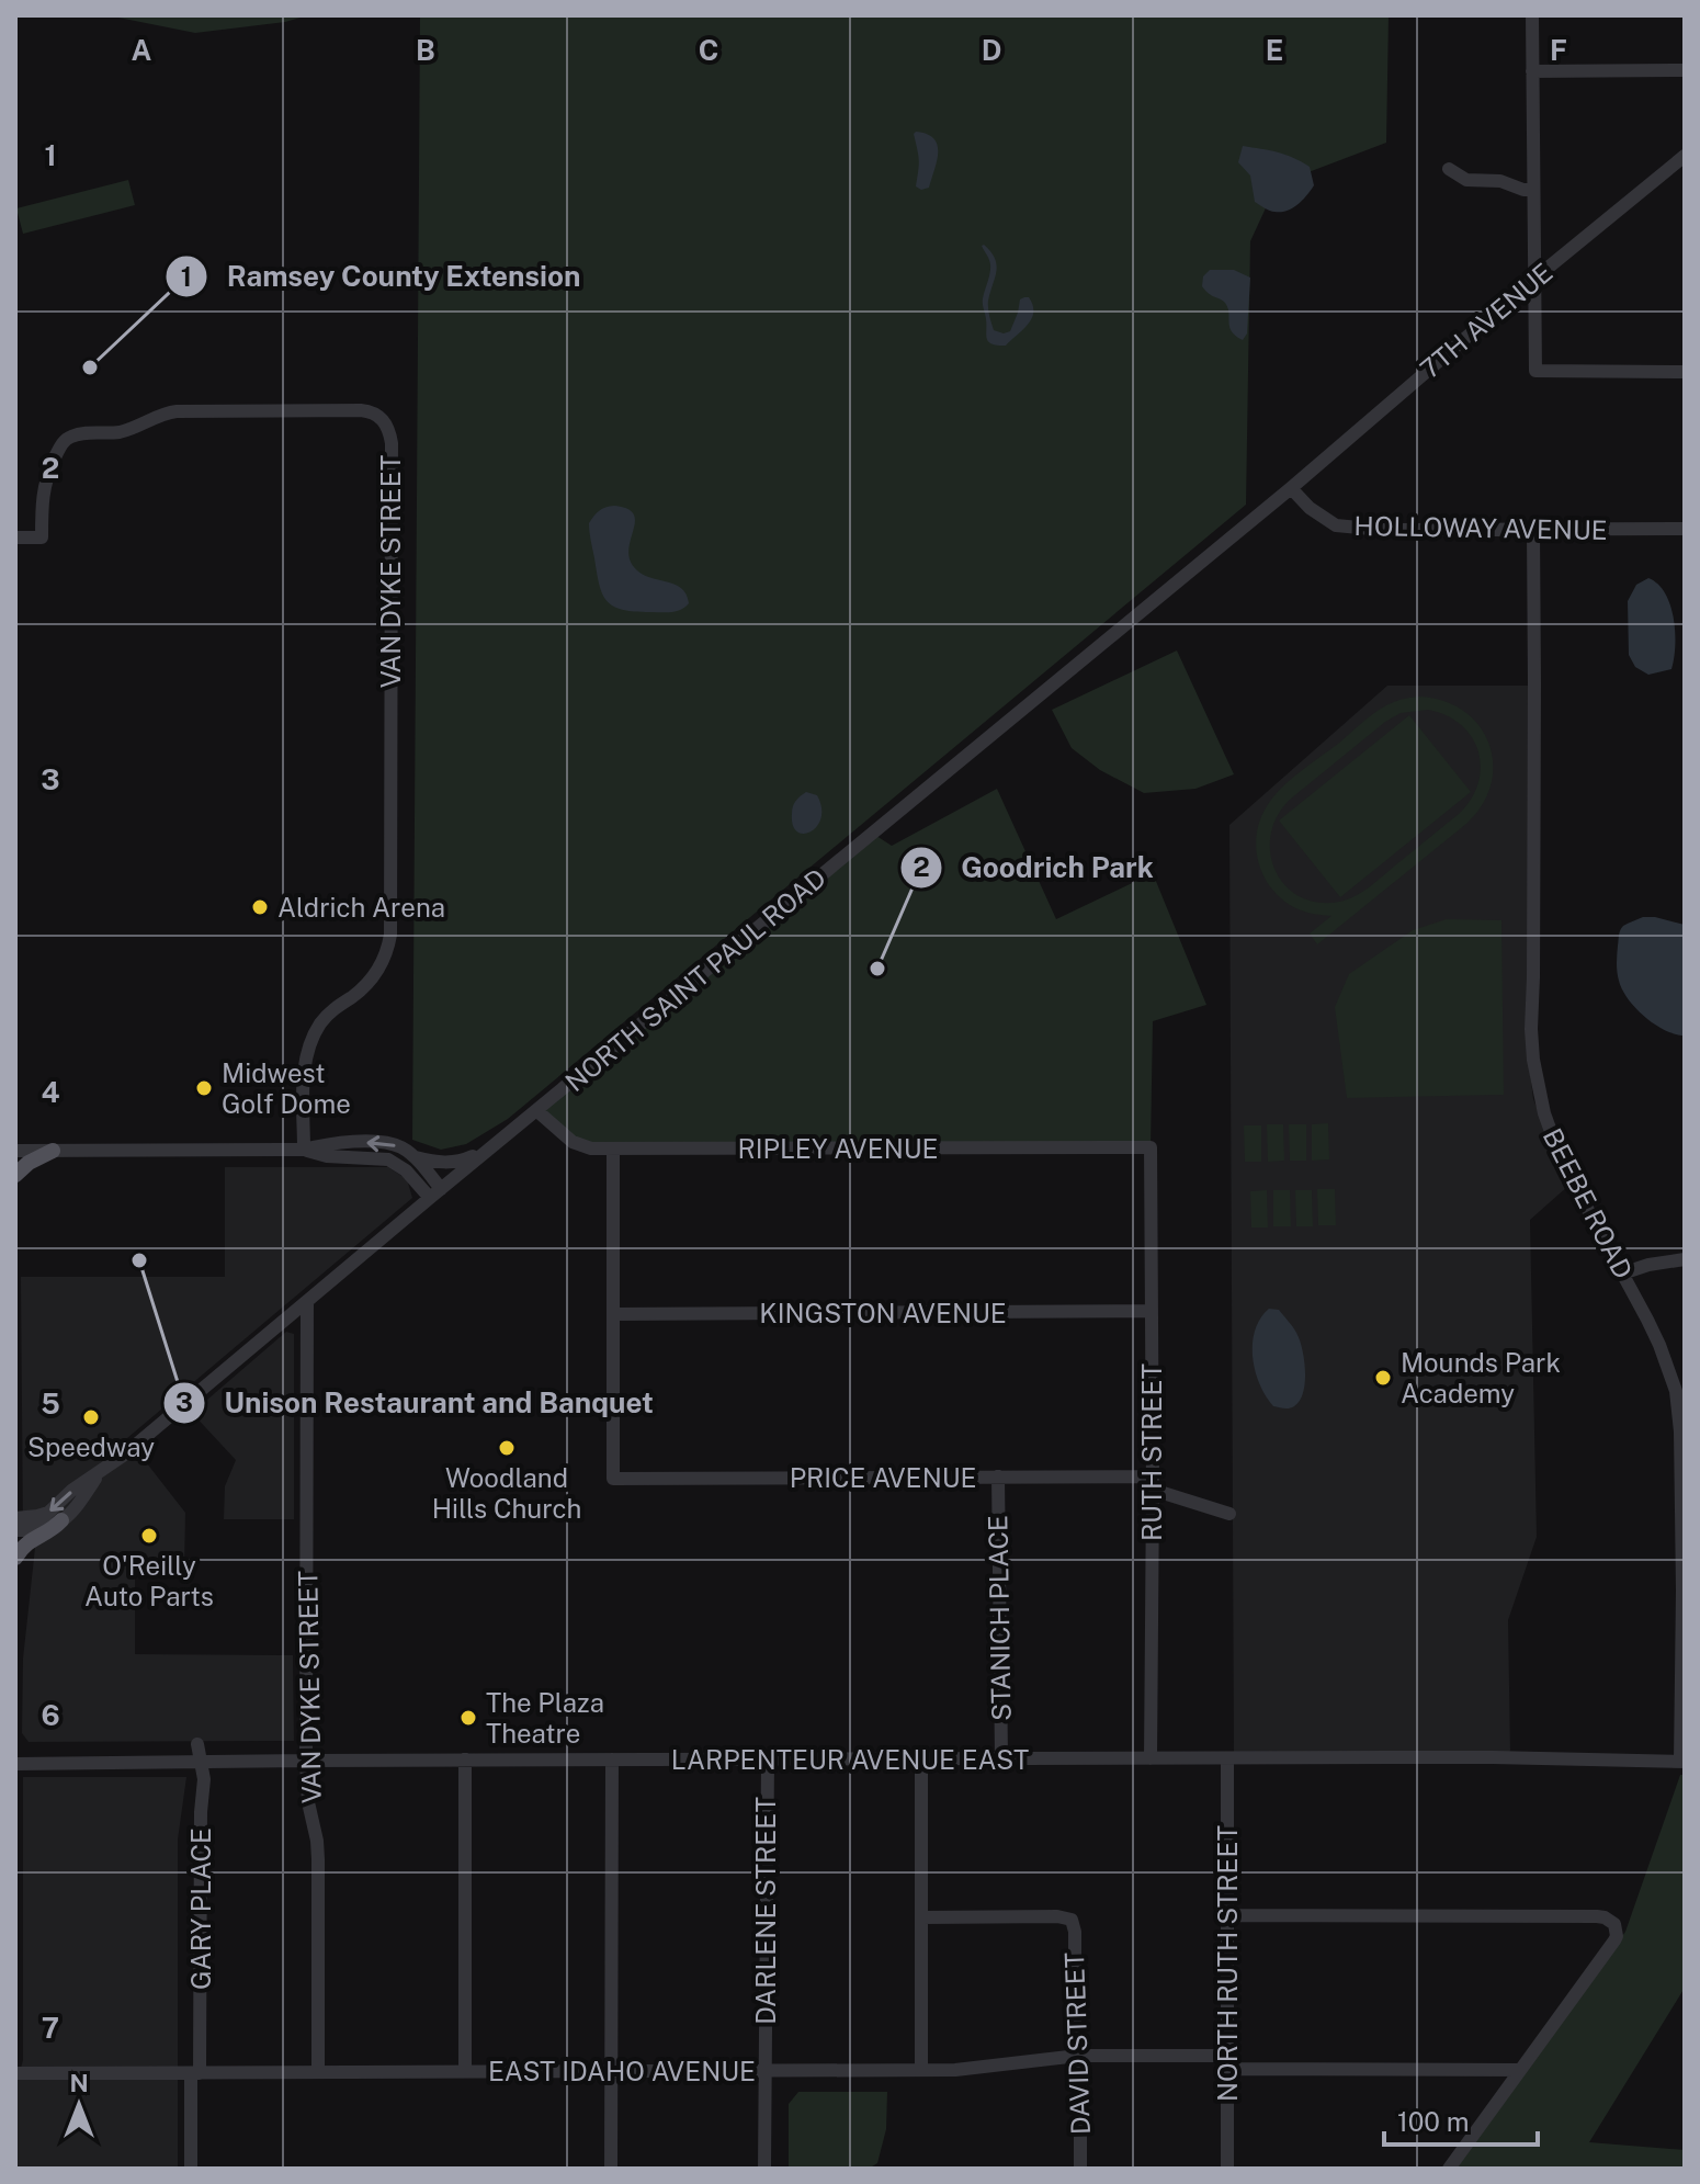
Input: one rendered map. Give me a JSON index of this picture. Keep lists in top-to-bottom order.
{
  "streets": {
    "street": [
      "7TH AVENUE",
      "HOLLOWAY AVENUE",
      "VAN DYKE STREET",
      "NORTH SAINT PAUL ROAD",
      "RIPLEY AVENUE",
      "BEEBE ROAD",
      "KINGSTON AVENUE",
      "RUTH STREET",
      "PRICE AVENUE",
      "STANICH PLACE",
      "LARPENTEUR AVENUE EAST",
      "GARY PLACE",
      "DARLENE STREET",
      "NORTH RUTH STREET",
      "DAVID STREET",
      "EAST IDAHO AVENUE"
    ]
  },
  "crossings": [
    ["7TH AVENUE", "HOLLOWAY AVENUE"],
    ["7TH AVENUE", "NORTH SAINT PAUL ROAD"],
    ["HOLLOWAY AVENUE", "NORTH SAINT PAUL ROAD"],
    ["HOLLOWAY AVENUE", "BEEBE ROAD"],
    ["VAN DYKE STREET", "NORTH SAINT PAUL ROAD"],
    ["VAN DYKE STREET", "LARPENTEUR AVENUE EAST"],
    ["VAN DYKE STREET", "EAST IDAHO AVENUE"],
    ["NORTH SAINT PAUL ROAD", "RIPLEY AVENUE"],
    ["RIPLEY AVENUE", "RUTH STREET"],
    ["BEEBE ROAD", "LARPENTEUR AVENUE EAST"],
    ["KINGSTON AVENUE", "RUTH STREET"],
    ["KINGSTON AVENUE", "PRICE AVENUE"],
    ["RUTH STREET", "PRICE AVENUE"],
    ["RUTH STREET", "LARPENTEUR AVENUE EAST"],
    ["PRICE AVENUE", "STANICH PLACE"],
    ["STANICH PLACE", "LARPENTEUR AVENUE EAST"],
    ["LARPENTEUR AVENUE EAST", "GARY PLACE"],
    ["LARPENTEUR AVENUE EAST", "DARLENE STREET"],
    ["LARPENTEUR AVENUE EAST", "NORTH RUTH STREET"],
    ["GARY PLACE", "EAST IDAHO AVENUE"],
    ["DARLENE STREET", "EAST IDAHO AVENUE"],
    ["NORTH RUTH STREET", "EAST IDAHO AVENUE"],
    ["DAVID STREET", "EAST IDAHO AVENUE"]
  ],
  "places": [
    "Ramsey County Extension",
    "Aldrich Arena",
    "Goodrich Park",
    "Midwest Golf Dome",
    "Unison Restaurant and Banquet",
    "Mounds Park Academy",
    "Speedway",
    "Woodland Hills Church",
    "O'Reilly Auto Parts",
    "The Plaza Theatre"
  ],
  "scale_bar": "100 m",
  "north": "top",
  "grid": {
    "columns": [
      "A",
      "B",
      "C",
      "D",
      "E",
      "F"
    ],
    "rows": [
      "1",
      "2",
      "3",
      "4",
      "5",
      "6",
      "7"
    ]
  }
}
